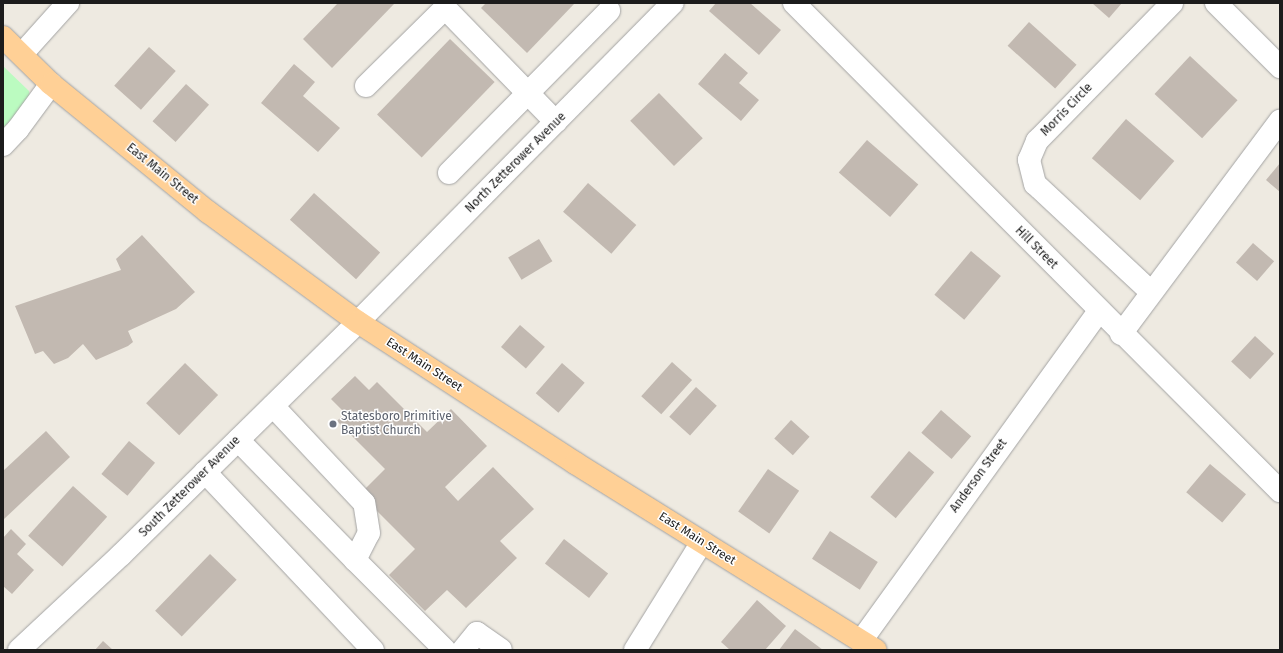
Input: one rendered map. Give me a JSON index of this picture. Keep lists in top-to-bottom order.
{
  "streets": {
    "main road": ["East Main Street"],
    "street": [
      "Morris Circle",
      "North Zetterower Avenue",
      "Hill Street",
      "Anderson Street",
      "South Zetterower Avenue"
    ]
  },
  "crossings": [
    ["North Zetterower Avenue", "East Main Street"],
    ["North Zetterower Avenue", "South Zetterower Avenue"],
    ["East Main Street", "Anderson Street"],
    ["East Main Street", "South Zetterower Avenue"],
    ["Hill Street", "Anderson Street"]
  ],
  "places": ["Statesboro Primitive Baptist Church"]
}
